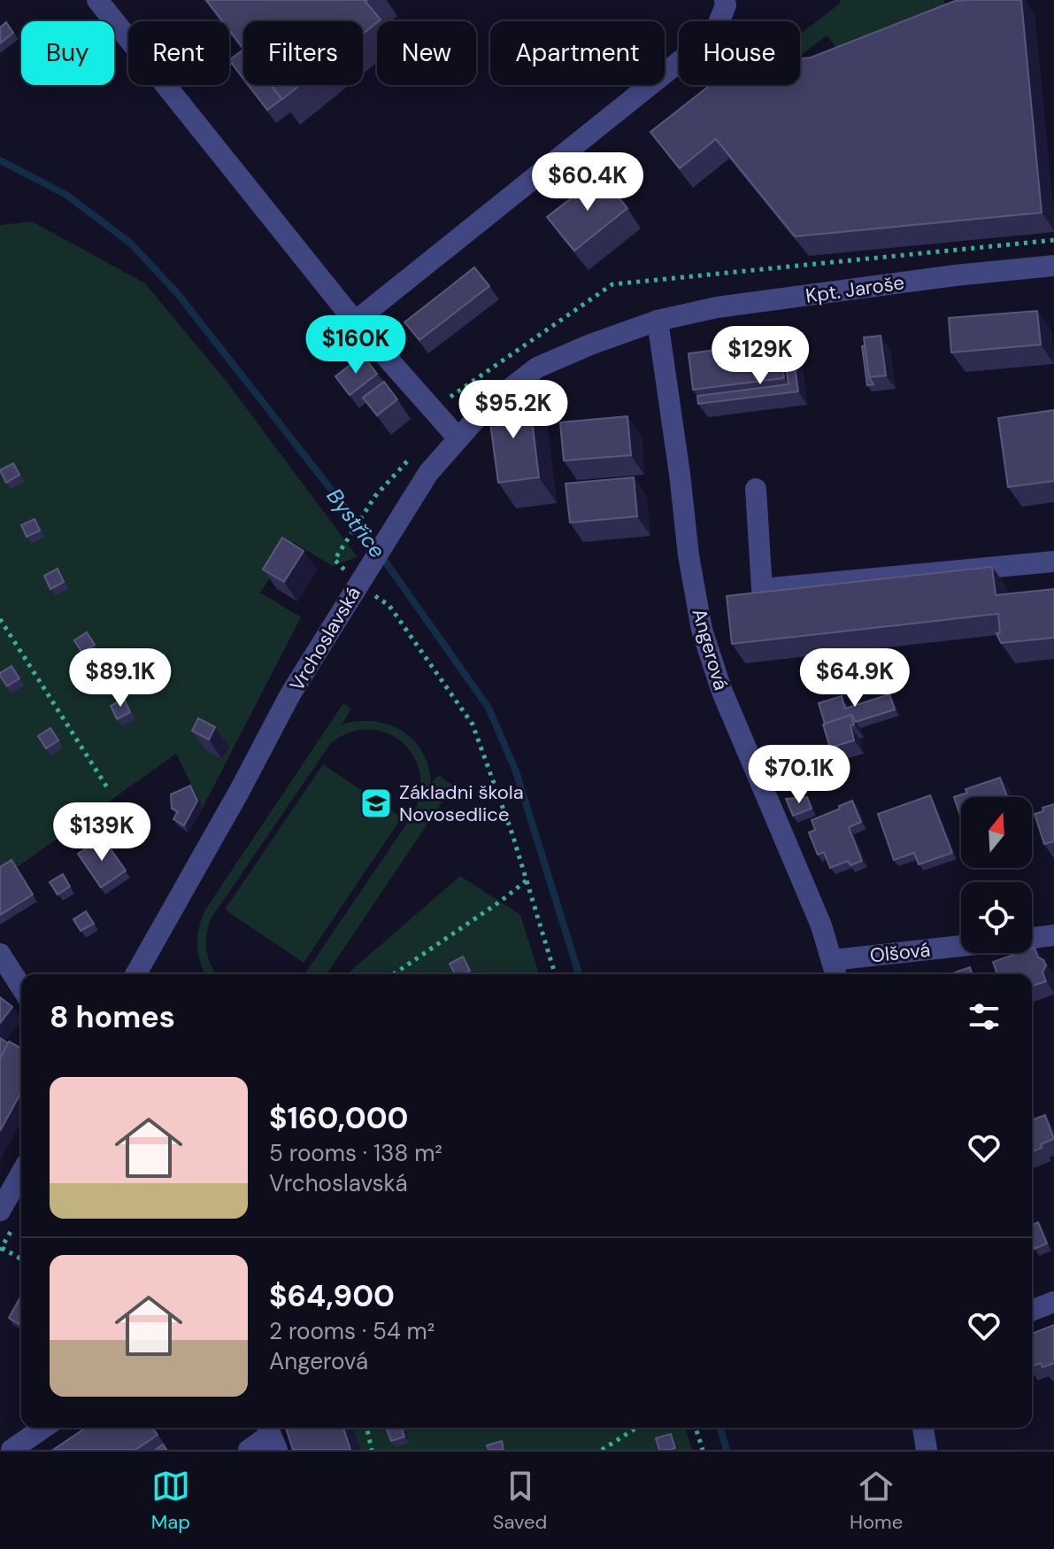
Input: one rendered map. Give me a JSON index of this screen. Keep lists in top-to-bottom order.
{
  "streets": {
    "street": [
      "Kpt. Jaroše",
      "Vrchoslavská",
      "Angerová",
      "Olšová"
    ]
  },
  "crossings": [
    ["Kpt. Jaroše", "Vrchoslavská"],
    ["Kpt. Jaroše", "Angerová"],
    ["Vrchoslavská", "Angerová"],
    ["Angerová", "Olšová"]
  ],
  "water": ["Bystřice"],
  "places": {
    "school or university": ["Základni škola Novosedlice"]
  },
  "north": "top",
  "page": {
    "chip": [
      "Buy",
      "Rent",
      "Filters",
      "New",
      "Apartment",
      "House"
    ],
    "price": [
      "$60.4K",
      "$160K",
      "$129K",
      "$95.2K",
      "$89.1K",
      "$64.9K",
      "$70.1K",
      "$139K"
    ],
    "heading": "8 homes",
    "list": [
      {
        "name": "$160,000",
        "note": "5 rooms · 138 m² · Vrchoslavská"
      },
      {
        "name": "$64,900",
        "note": "2 rooms · 54 m² · Angerová"
      }
    ],
    "tabs": ["Map", "Saved", "Home"]
  }
}
